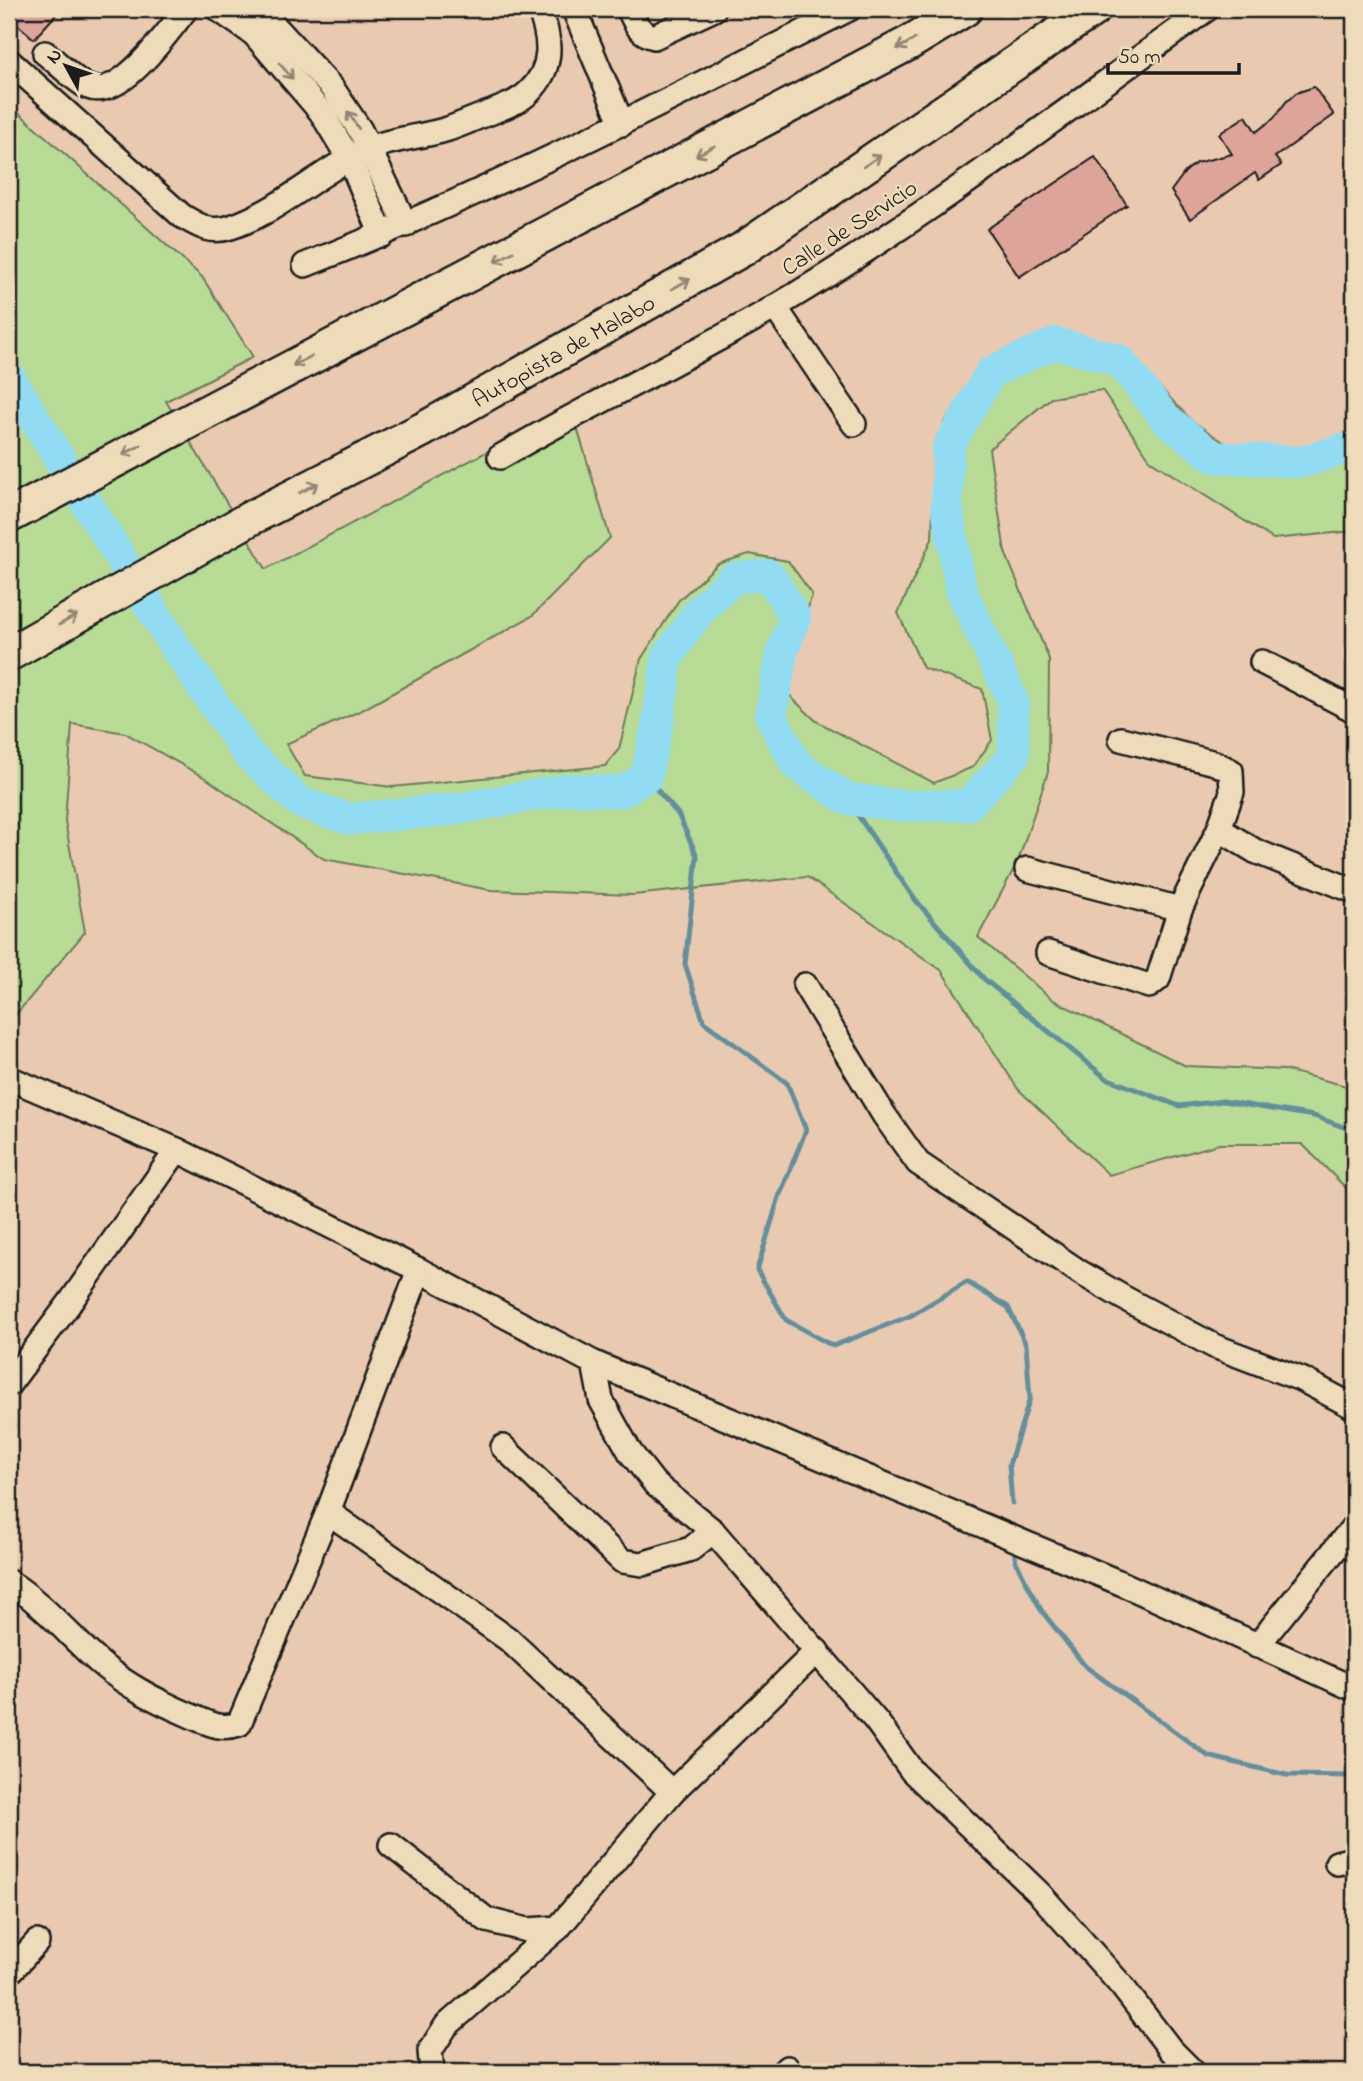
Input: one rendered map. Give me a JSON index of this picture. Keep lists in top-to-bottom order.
{
  "streets": {
    "highway": ["Autopista de Malabo"],
    "street": ["Calle de Servicio"]
  },
  "scale_bar": "50 m",
  "north": "top left"
}
